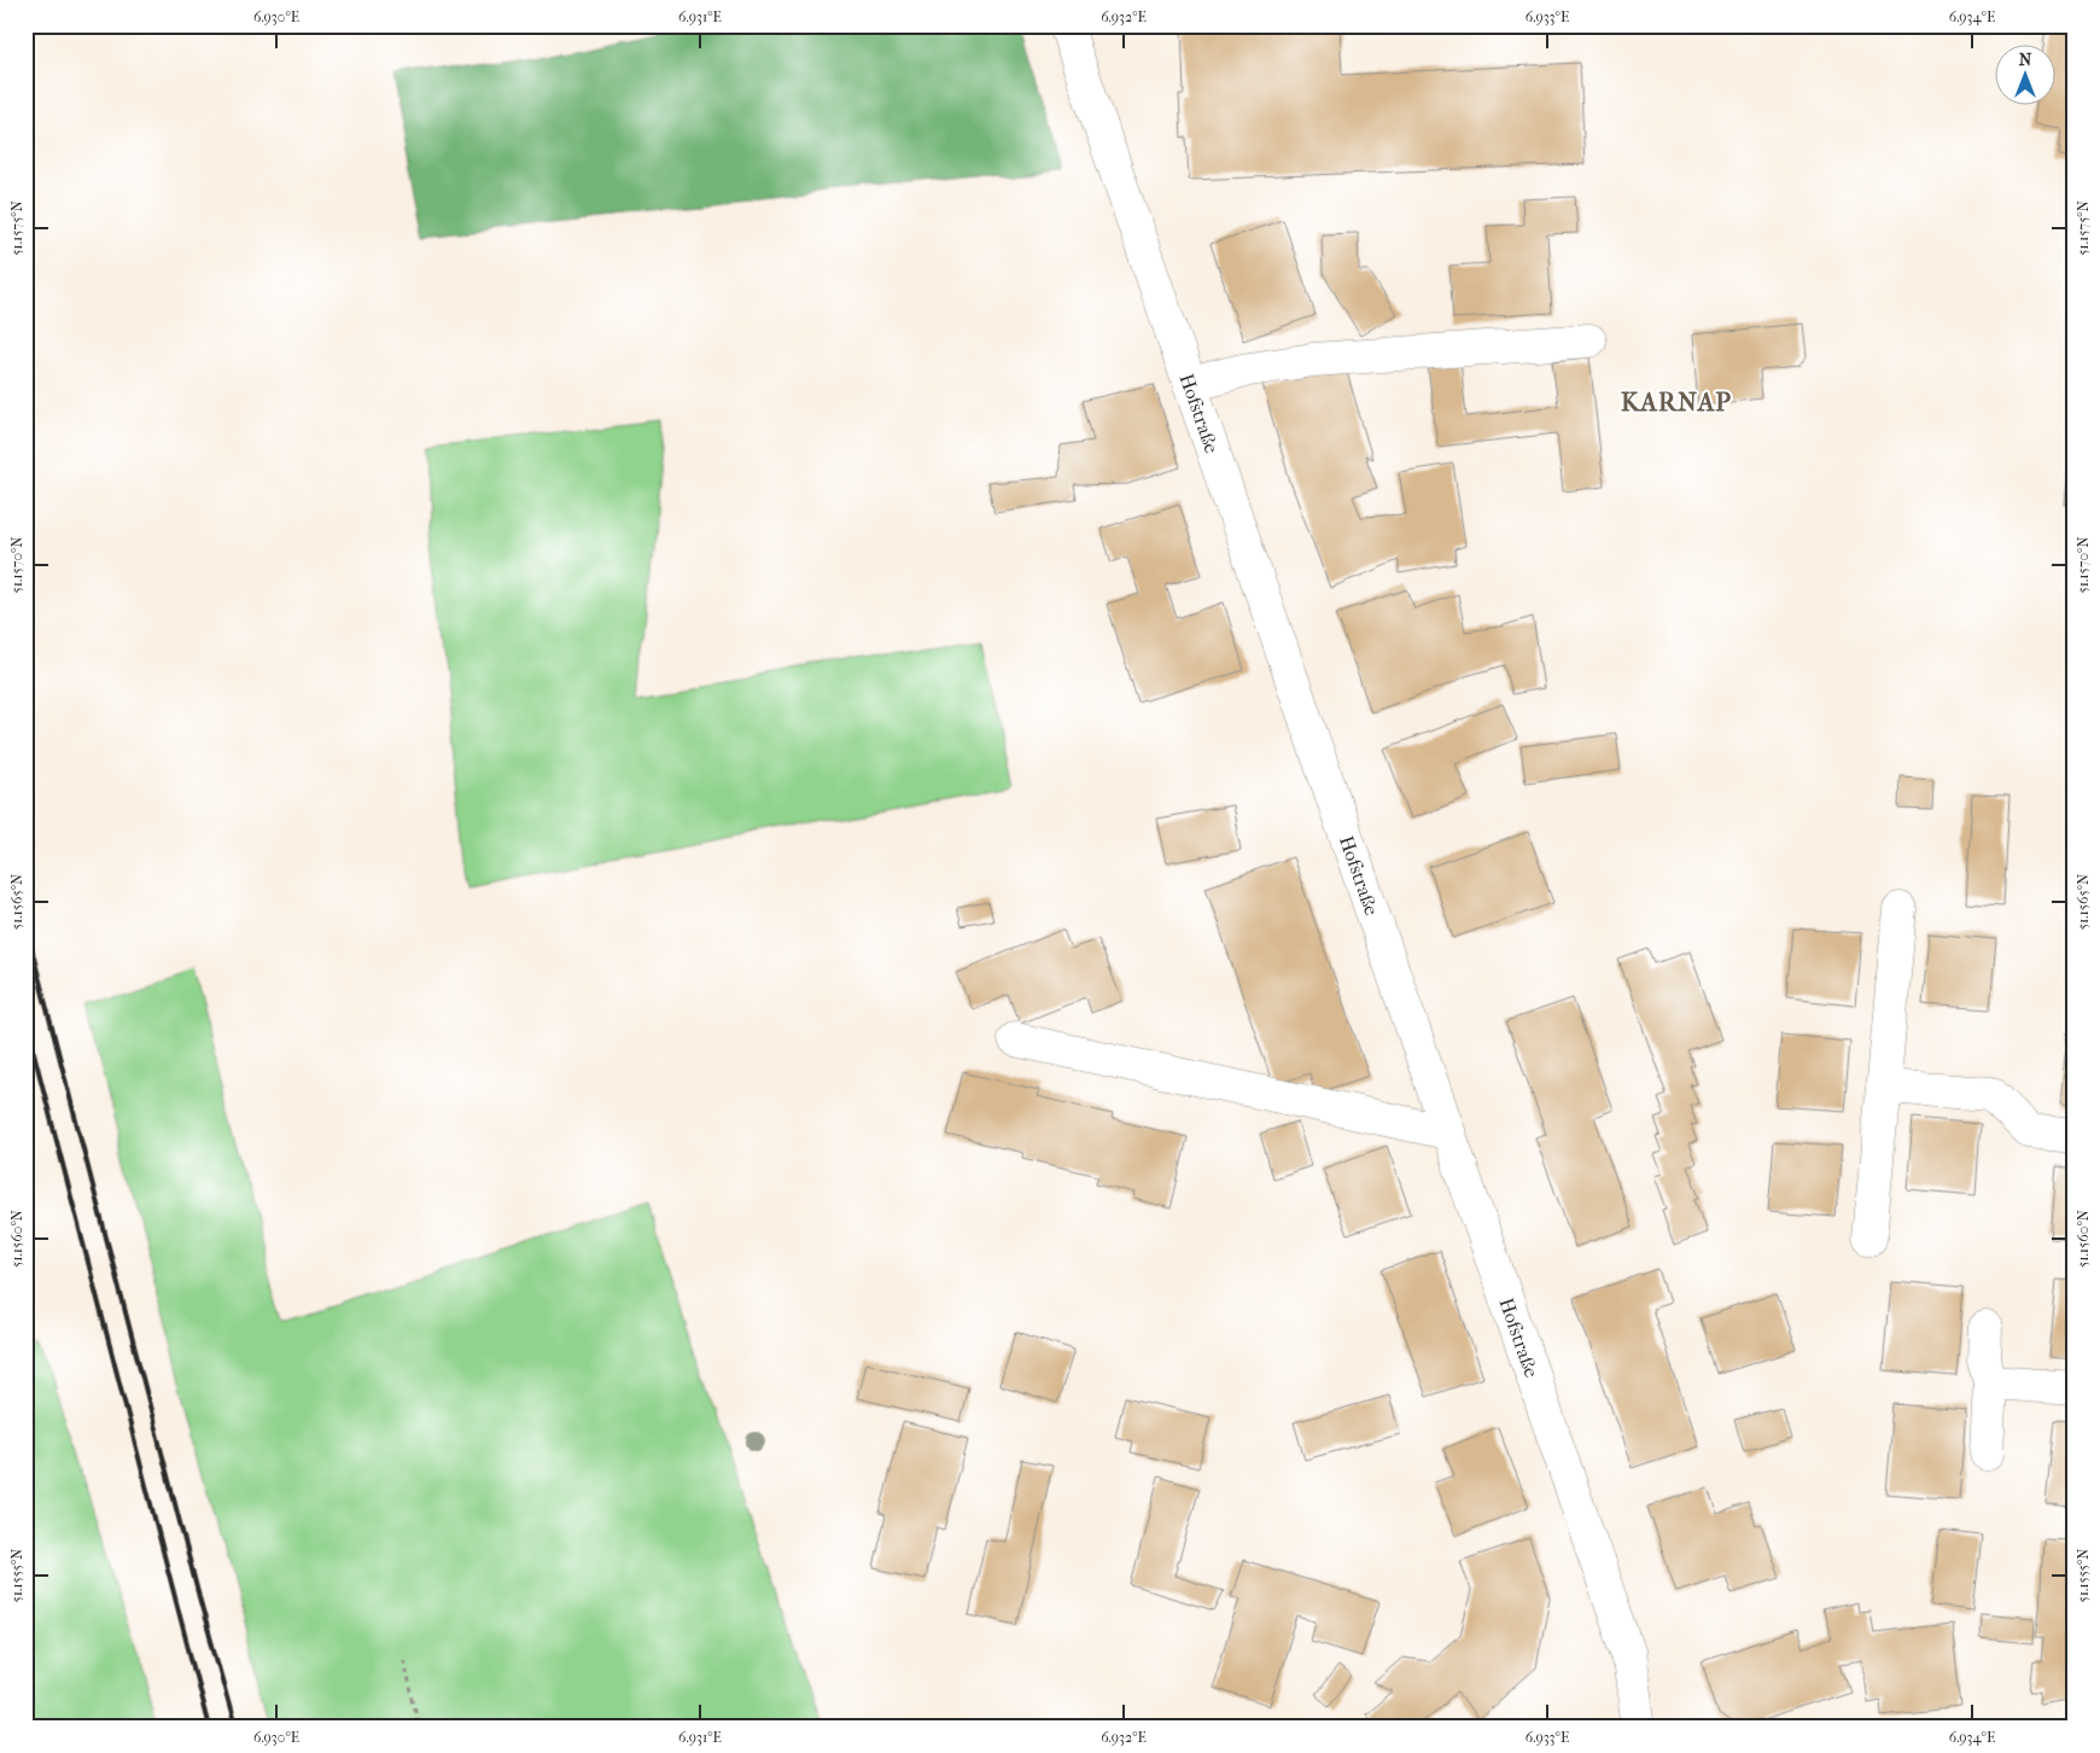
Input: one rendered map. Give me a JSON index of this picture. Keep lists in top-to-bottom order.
{
  "streets": {
    "street": ["Hofstraße"]
  },
  "districts": ["KARNAP"],
  "north": "top",
  "coordinates": [
    "6.930°E",
    "6.931°E",
    "6.932°E",
    "6.933°E",
    "6.934°E",
    "51.1575°N",
    "51.1570°N",
    "51.1565°N",
    "51.1560°N",
    "51.1555°N"
  ]
}
